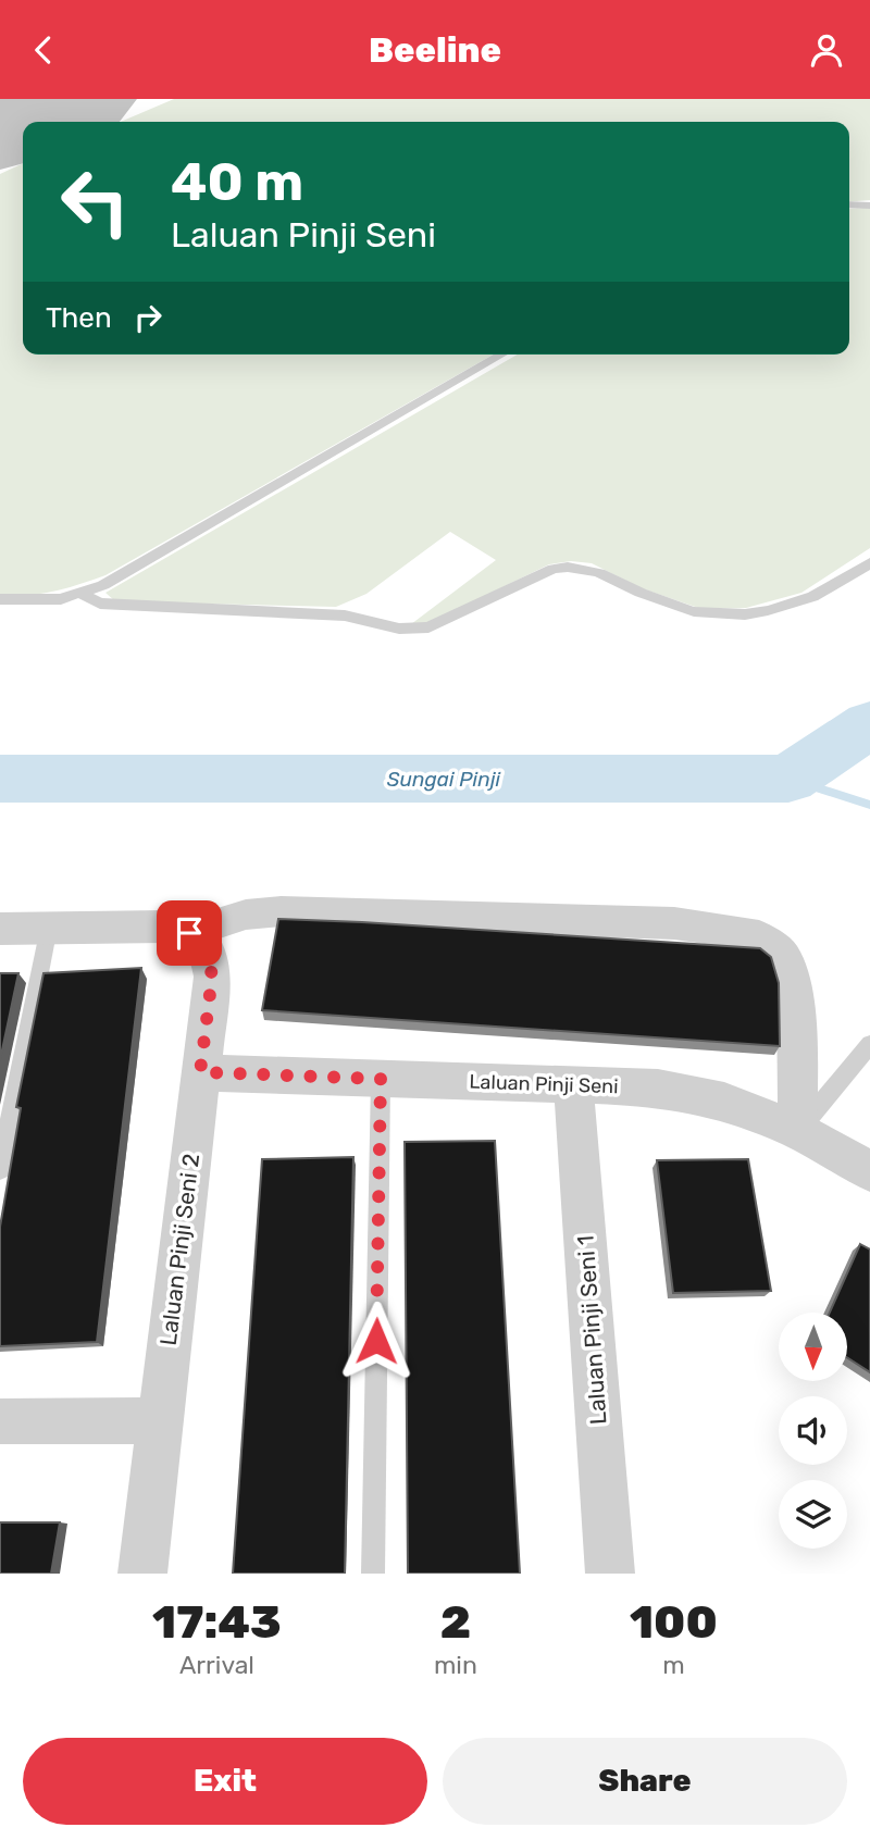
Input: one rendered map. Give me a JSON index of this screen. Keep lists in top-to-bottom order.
{
  "streets": {
    "street": ["Laluan Pinji Seni", "Laluan Pinji Seni 2", "Laluan Pinji Seni 1"]
  },
  "crossings": [
    ["Laluan Pinji Seni", "Laluan Pinji Seni 2"],
    ["Laluan Pinji Seni", "Laluan Pinji Seni 1"]
  ],
  "water": ["Sungai Pinji"],
  "north": "bottom",
  "page": {
    "header": "Beeline",
    "turn": ["40 m", "Laluan Pinji Seni"],
    "then": "Then",
    "eta": [
      "17:43",
      "Arrival",
      "2",
      "min",
      "100",
      "m"
    ],
    "buttons": ["Exit", "Share"]
  }
}
